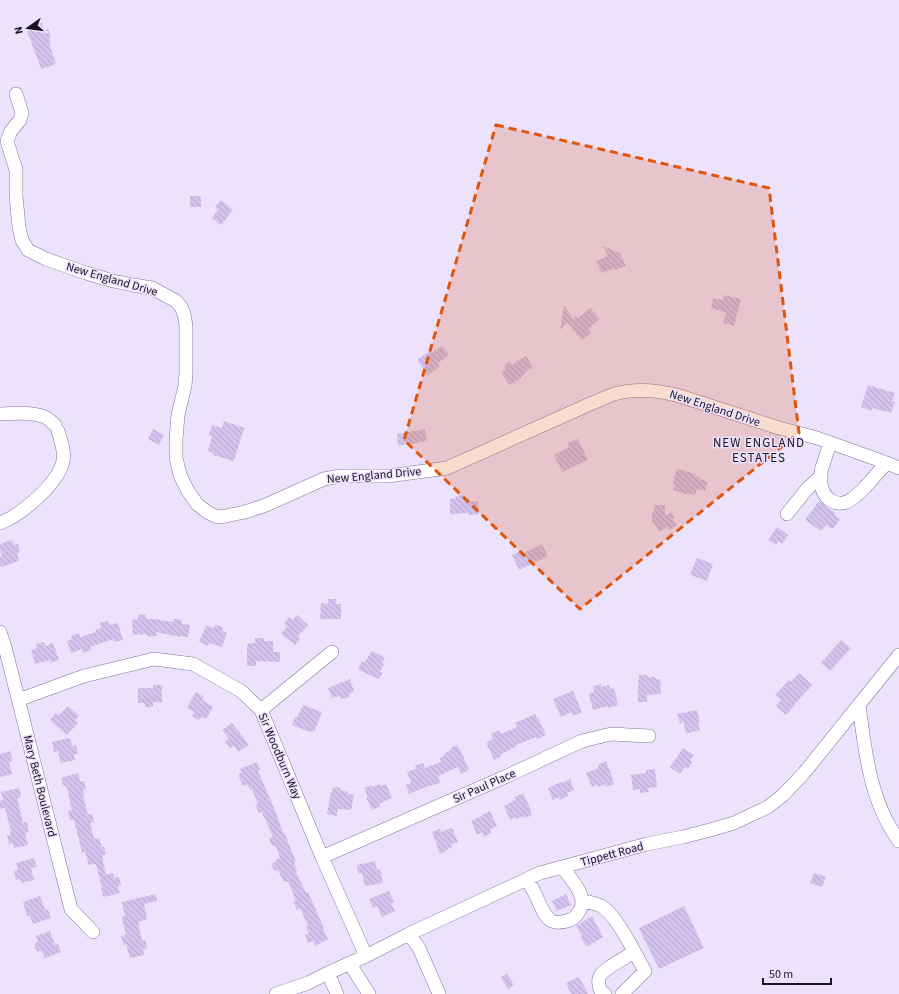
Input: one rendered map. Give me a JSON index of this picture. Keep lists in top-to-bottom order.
{
  "streets": {
    "street": [
      "New England Drive",
      "Sir Woodburn Way",
      "Mary Beth Boulevard",
      "Sir Paul Place",
      "Tippett Road"
    ]
  },
  "crossings": [
    ["Sir Woodburn Way", "Mary Beth Boulevard"],
    ["Sir Woodburn Way", "Sir Paul Place"],
    ["Sir Woodburn Way", "Tippett Road"]
  ],
  "districts": ["NEW ENGLAND ESTATES"],
  "scale_bar": "50 m",
  "north": "left"
}
